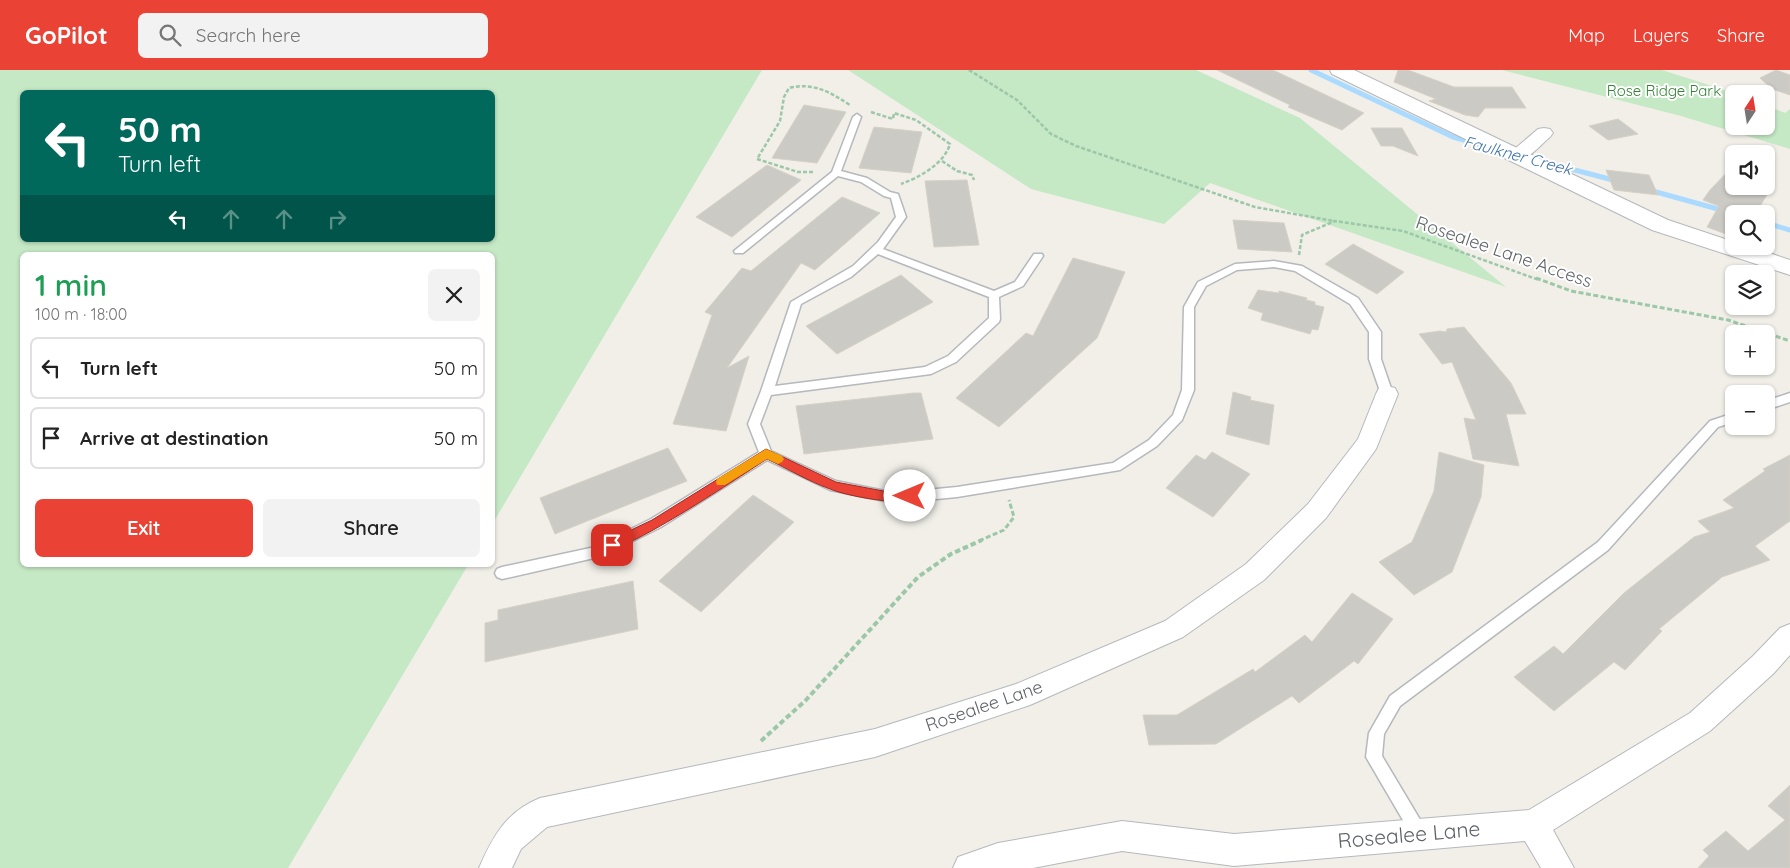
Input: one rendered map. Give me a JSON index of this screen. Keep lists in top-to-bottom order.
{
  "streets": {
    "street": ["Rosealee Lane"],
    "path": ["Rosealee Lane Access"]
  },
  "water": ["Faulkner Creek"],
  "parks": ["Rose Ridge Park"],
  "north": "top",
  "page": {
    "header": "GoPilot",
    "search": "Search here",
    "nav": ["Map", "Layers", "Share"],
    "map_buttons": ["+", "−"],
    "turn": ["50 m", "Turn left"],
    "heading": ["1 min", "100 m · 18:00"],
    "list": [
      {
        "name": "Turn left",
        "value": "50 m"
      },
      {
        "name": "Arrive at destination",
        "value": "50 m"
      }
    ],
    "buttons": ["Exit", "Share"]
  }
}
